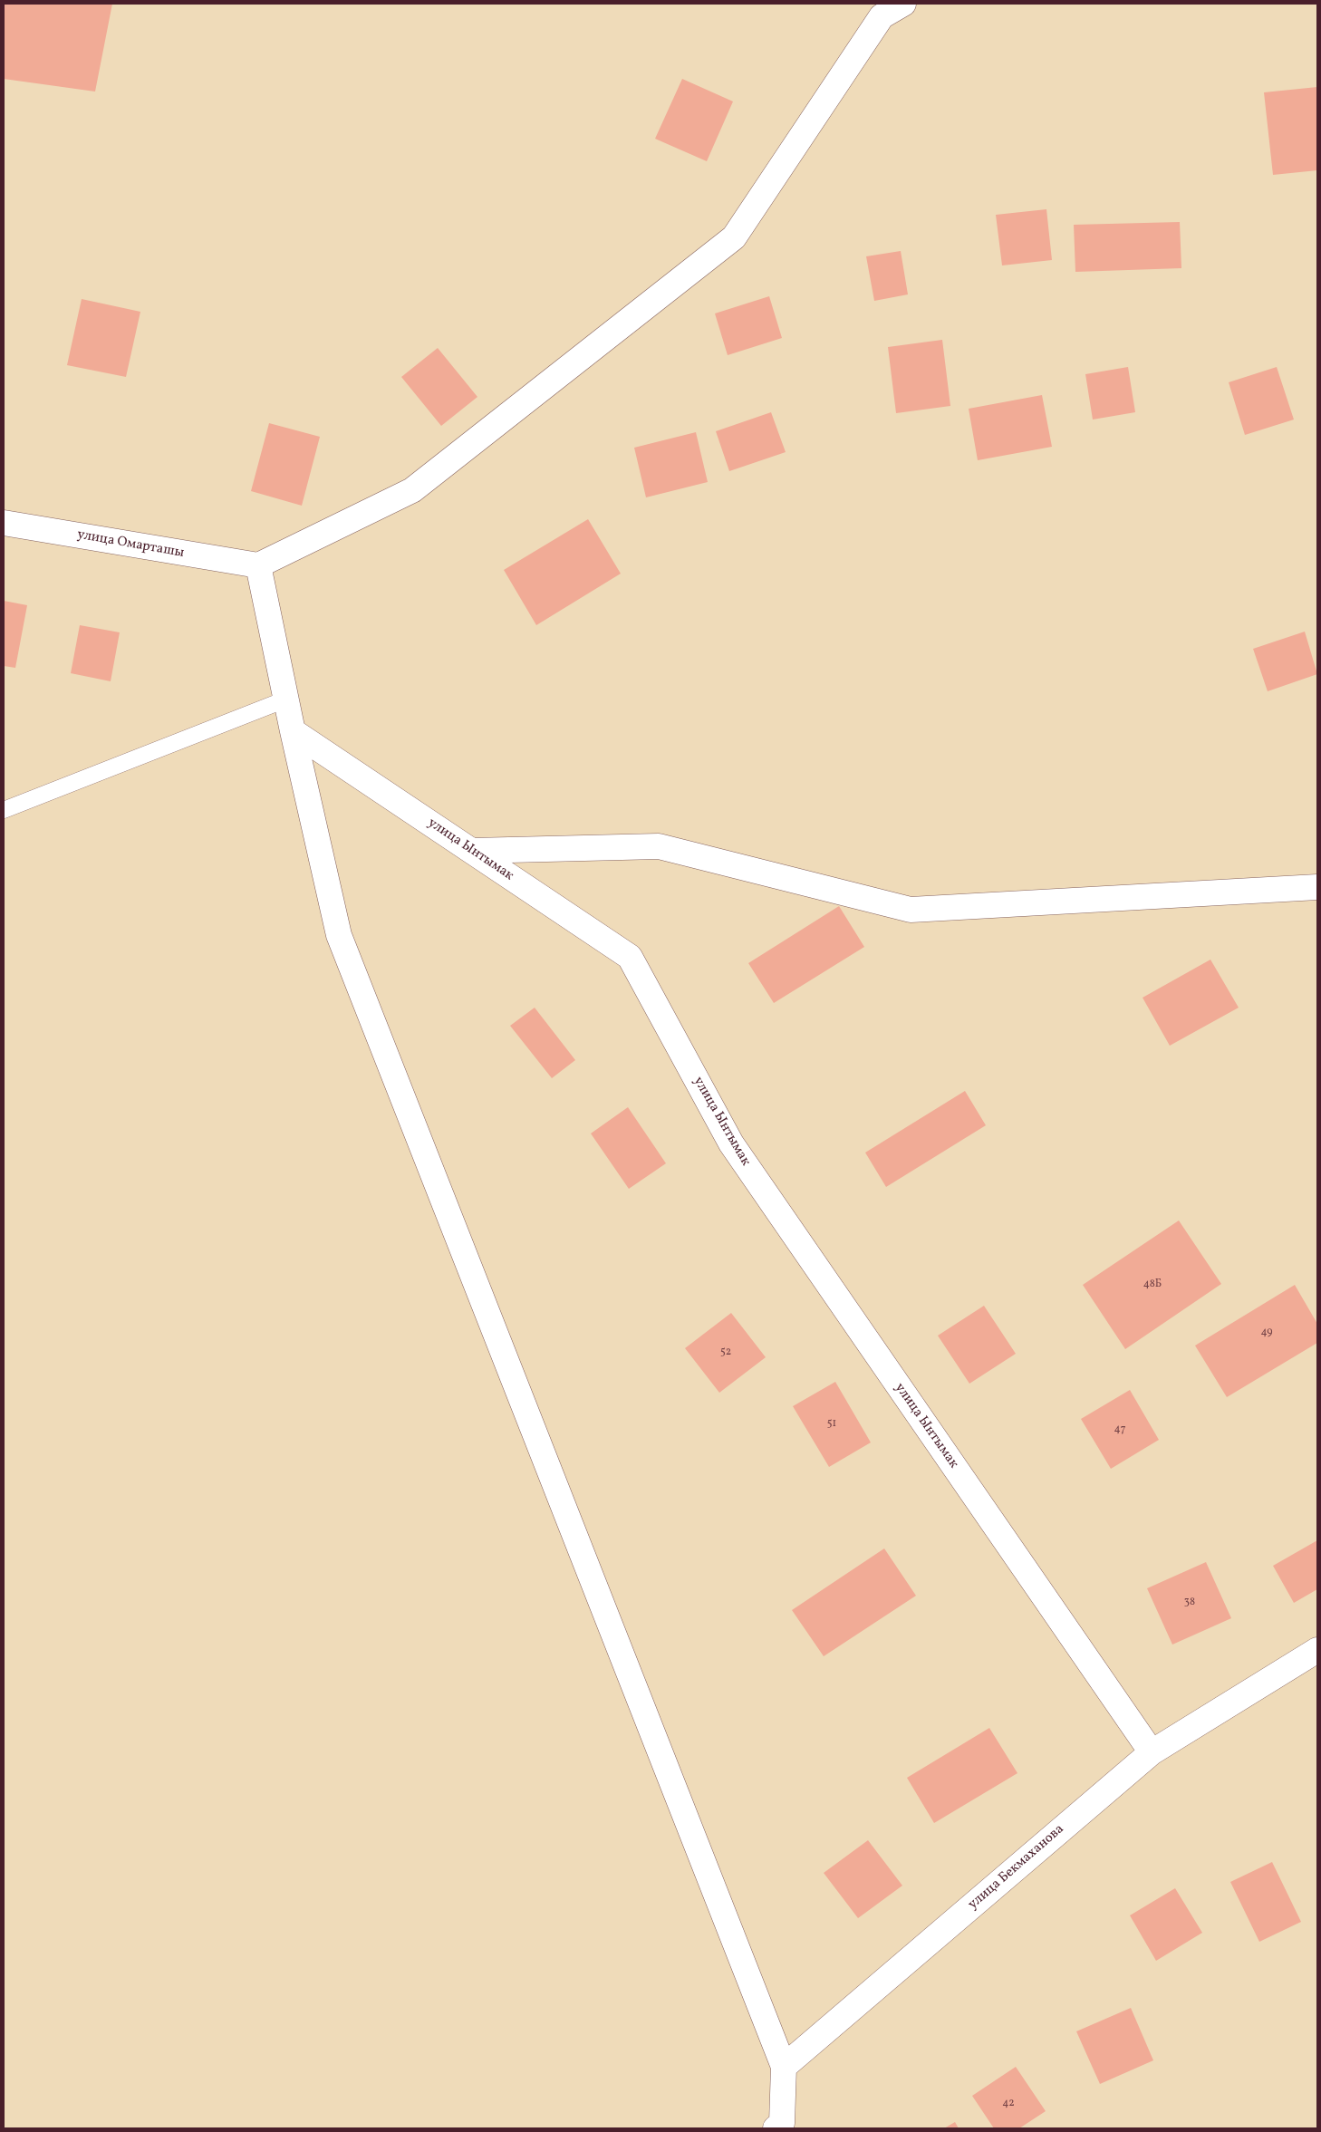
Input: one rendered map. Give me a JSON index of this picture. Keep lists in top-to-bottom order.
{
  "streets": {
    "street": ["улица Омарташы", "улица Ынтымак", "улица Бекмаханова"]
  },
  "crossings": [
    ["улица Ынтымак", "улица Бекмаханова"]
  ],
  "house_numbers": [
    "48Б",
    "49",
    "52",
    "51",
    "47",
    "38",
    "42"
  ]
}
